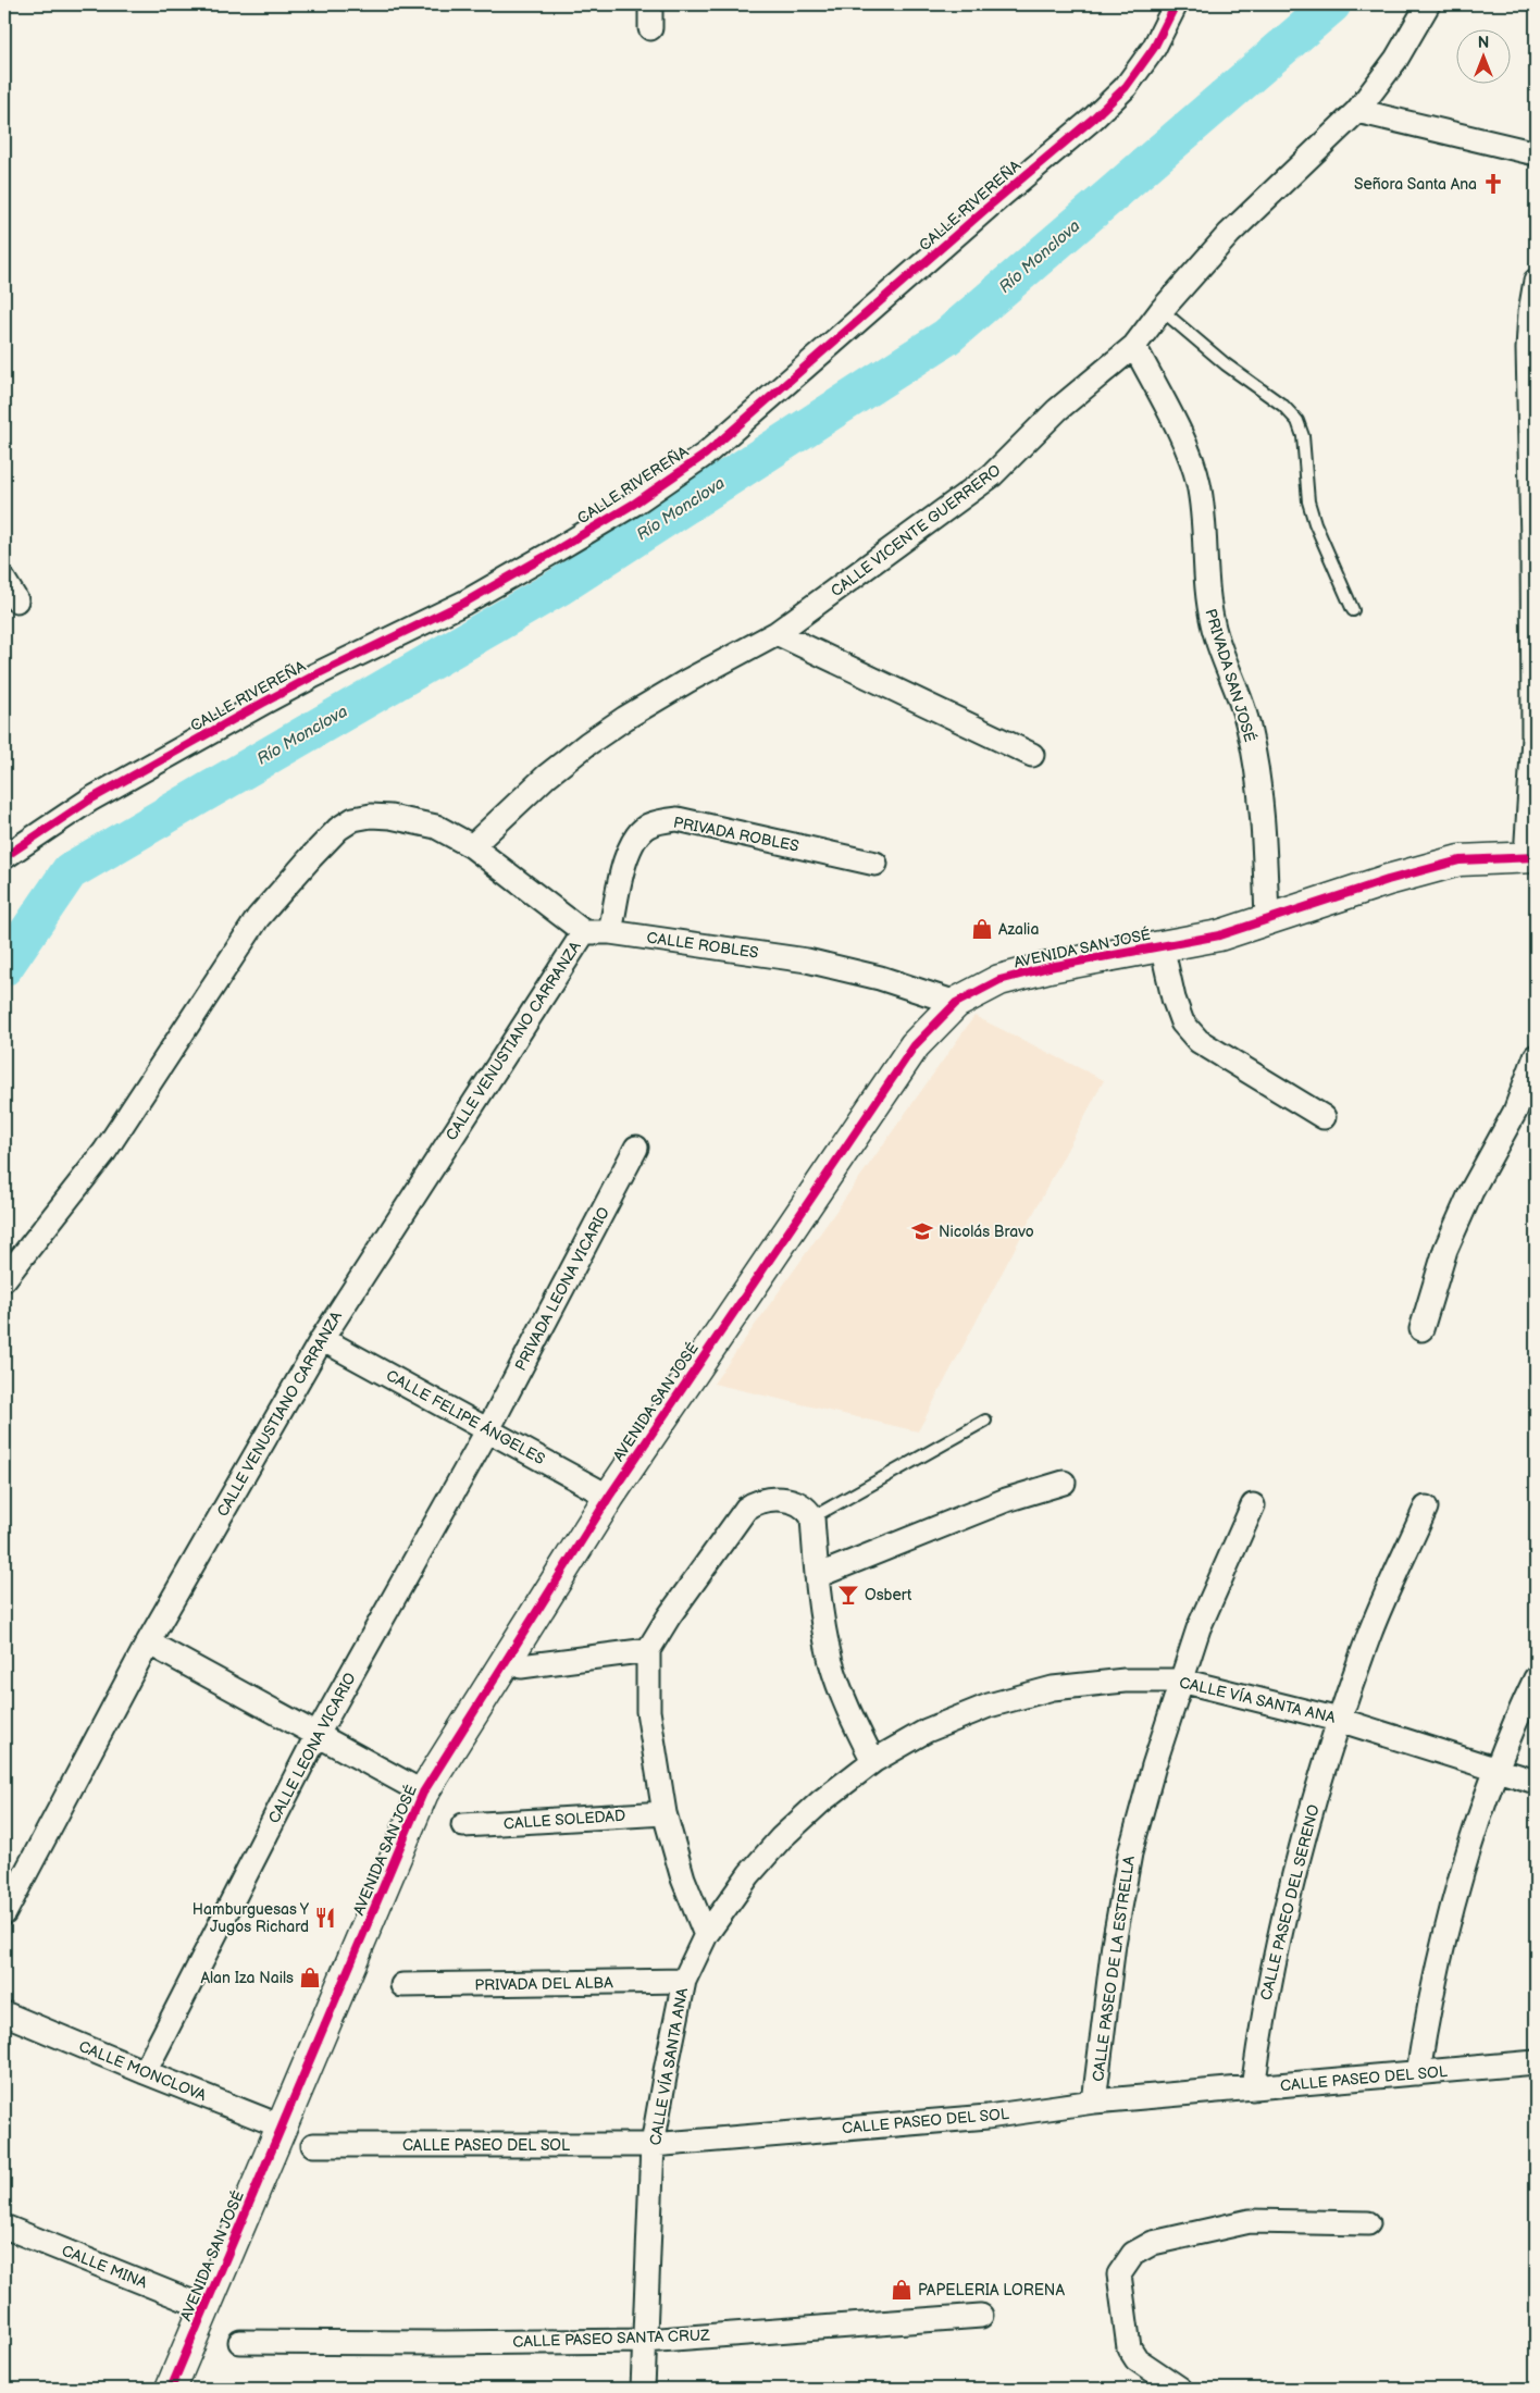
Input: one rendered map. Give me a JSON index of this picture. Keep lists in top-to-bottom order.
{
  "streets": {
    "street": [
      "CALLE RIVEREÑA",
      "CALLE VICENTE GUERRERO",
      "PRIVADA SAN JOSÉ",
      "PRIVADA ROBLES",
      "CALLE ROBLES",
      "AVENIDA SAN JOSÉ",
      "CALLE VENUSTIANO CARRANZA",
      "PRIVADA LEONA VICARIO",
      "CALLE FELIPE ÁNGELES",
      "CALLE VÍA SANTA ANA",
      "CALLE LEONA VICARIO",
      "CALLE SOLEDAD",
      "CALLE PASEO DEL SERENO",
      "CALLE PASEO DE LA ESTRELLA",
      "PRIVADA DEL ALBA",
      "CALLE MONCLOVA",
      "CALLE PASEO DEL SOL",
      "CALLE MINA",
      "CALLE PASEO SANTA CRUZ"
    ]
  },
  "crossings": [
    ["CALLE VICENTE GUERRERO", "PRIVADA SAN JOSÉ"],
    ["PRIVADA SAN JOSÉ", "AVENIDA SAN JOSÉ"],
    ["PRIVADA ROBLES", "CALLE ROBLES"],
    ["CALLE ROBLES", "AVENIDA SAN JOSÉ"],
    ["CALLE ROBLES", "CALLE VENUSTIANO CARRANZA"],
    ["AVENIDA SAN JOSÉ", "CALLE FELIPE ÁNGELES"],
    ["AVENIDA SAN JOSÉ", "CALLE MONCLOVA"],
    ["AVENIDA SAN JOSÉ", "CALLE MINA"],
    ["CALLE VENUSTIANO CARRANZA", "CALLE FELIPE ÁNGELES"],
    ["PRIVADA LEONA VICARIO", "CALLE FELIPE ÁNGELES"],
    ["PRIVADA LEONA VICARIO", "CALLE LEONA VICARIO"],
    ["CALLE FELIPE ÁNGELES", "CALLE LEONA VICARIO"],
    ["CALLE VÍA SANTA ANA", "CALLE PASEO DEL SERENO"],
    ["CALLE VÍA SANTA ANA", "CALLE PASEO DE LA ESTRELLA"],
    ["CALLE VÍA SANTA ANA", "PRIVADA DEL ALBA"],
    ["CALLE VÍA SANTA ANA", "CALLE PASEO DEL SOL"],
    ["CALLE VÍA SANTA ANA", "CALLE PASEO SANTA CRUZ"],
    ["CALLE LEONA VICARIO", "CALLE MONCLOVA"],
    ["CALLE PASEO DEL SERENO", "CALLE PASEO DEL SOL"],
    ["CALLE PASEO DE LA ESTRELLA", "CALLE PASEO DEL SOL"]
  ],
  "water": ["Río Monclova"],
  "places": {
    "church": ["Señora Santa Ana"],
    "shop": ["Azalia", "Alan Iza Nails", "PAPELERIA LORENA"],
    "school or university": ["Nicolás Bravo"],
    "bar": ["Osbert"],
    "restaurant": ["Hamburguesas Y Jugos Richard"]
  },
  "north": "top"
}
